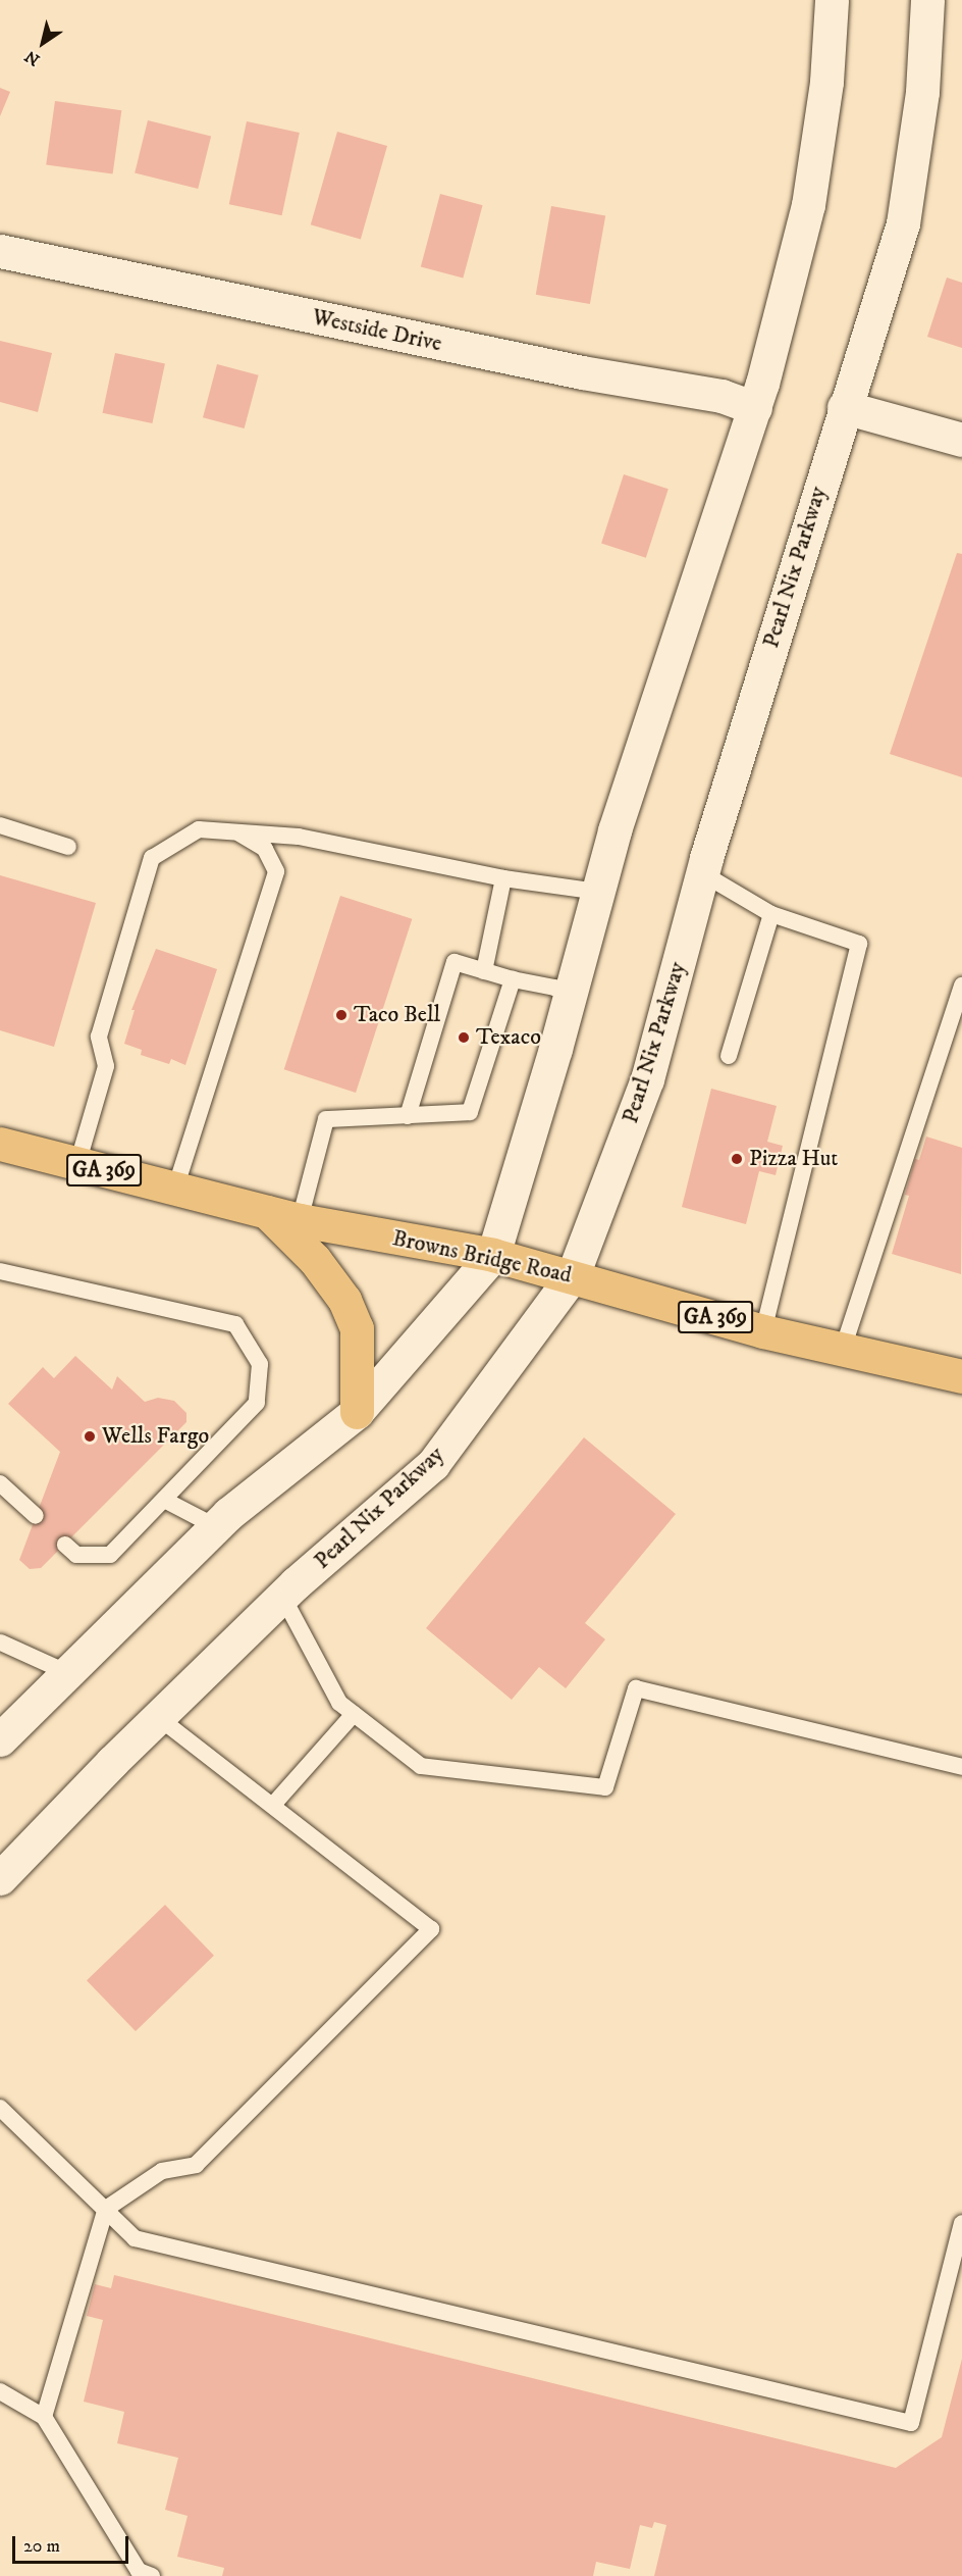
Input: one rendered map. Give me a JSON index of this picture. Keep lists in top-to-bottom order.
{
  "streets": {
    "main road": [
      "Westside Drive",
      "Pearl Nix Parkway",
      "GA 369",
      "Browns Bridge Road"
    ]
  },
  "crossings": [
    ["Pearl Nix Parkway", "Browns Bridge Road"]
  ],
  "places": [
    "Taco Bell",
    "Texaco",
    "Pizza Hut",
    "Wells Fargo"
  ],
  "scale_bar": "20 m",
  "north": "bottom left"
}
